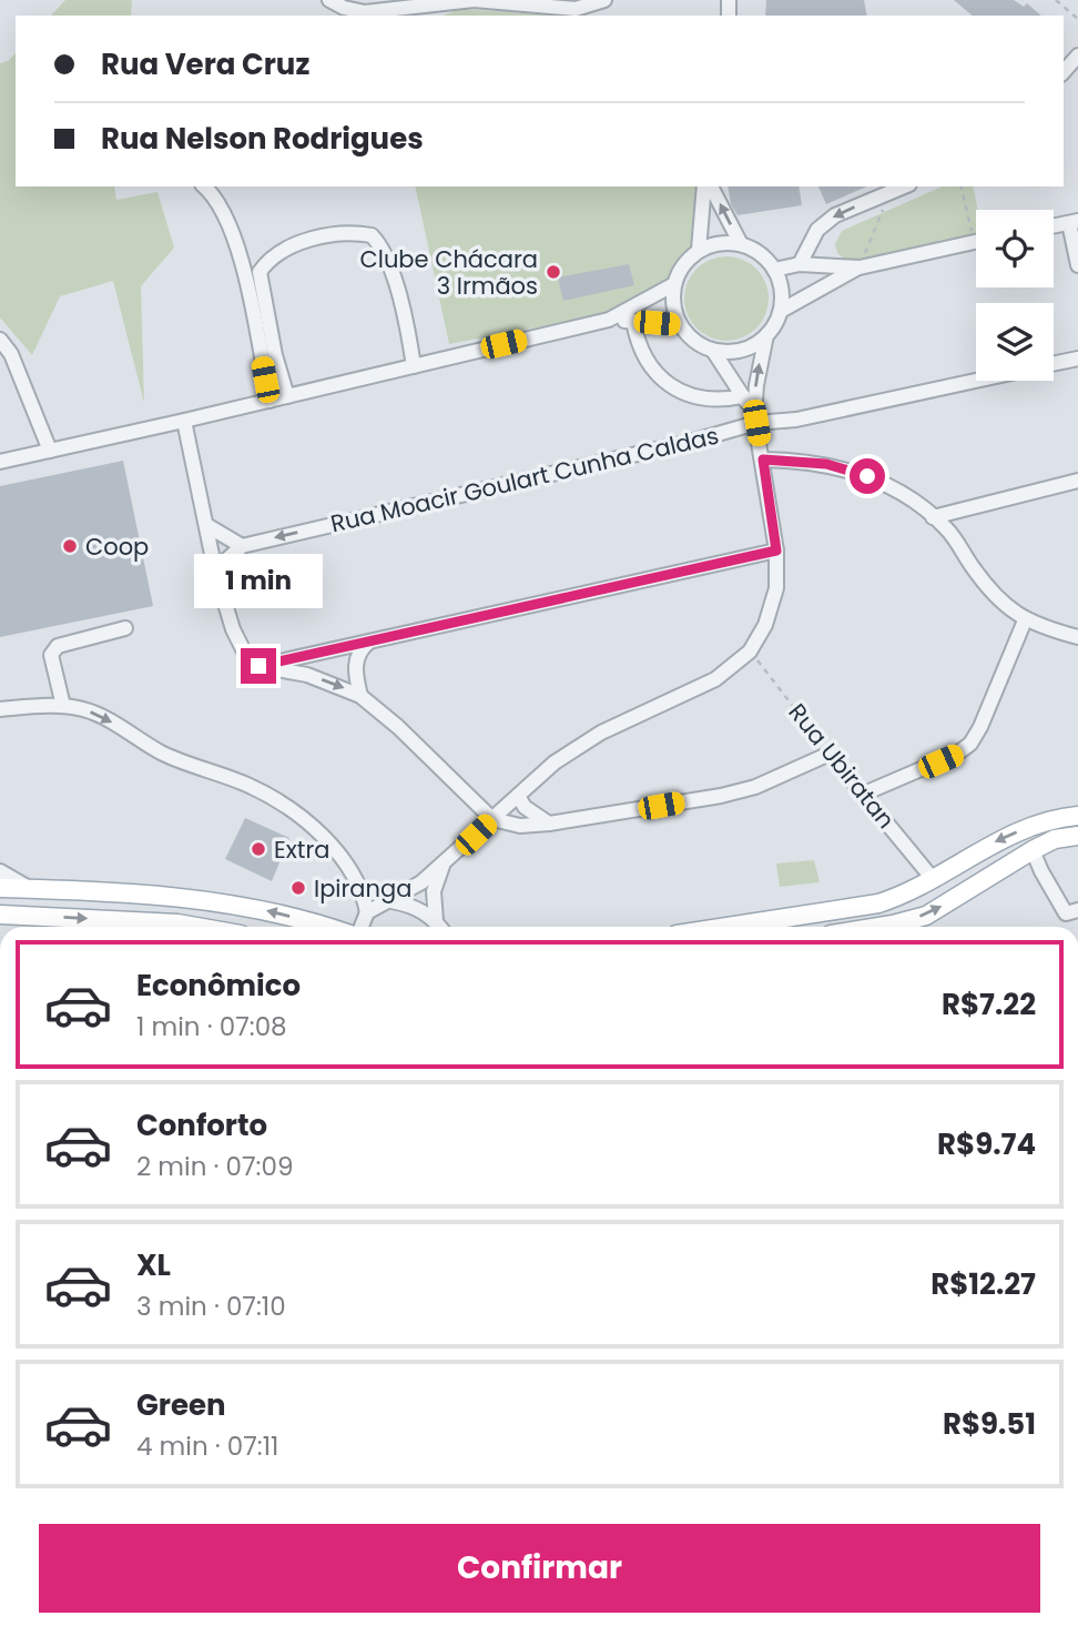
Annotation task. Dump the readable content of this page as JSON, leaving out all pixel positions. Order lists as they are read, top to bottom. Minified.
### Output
{"streets":{"street":["Rua Moacir Goulart Cunha Caldas","Rua Ubiratan"]},"one_way":["Rua Moacir Goulart Cunha Caldas"],"places":["Clube Chácara 3 Irmãos","Coop","Extra","Ipiranga"],"page":{"banner":["Rua Vera Cruz","Rua Nelson Rodrigues"],"bubble":"1 min","list":[{"name":"Econômico","note":"1 min · 07:08","value":"R$7.22"},{"name":"Conforto","note":"2 min · 07:09","value":"R$9.74"},{"name":"XL","note":"3 min · 07:10","value":"R$12.27"},{"name":"Green","note":"4 min · 07:11","value":"R$9.51"}],"buttons":"Confirmar"}}
